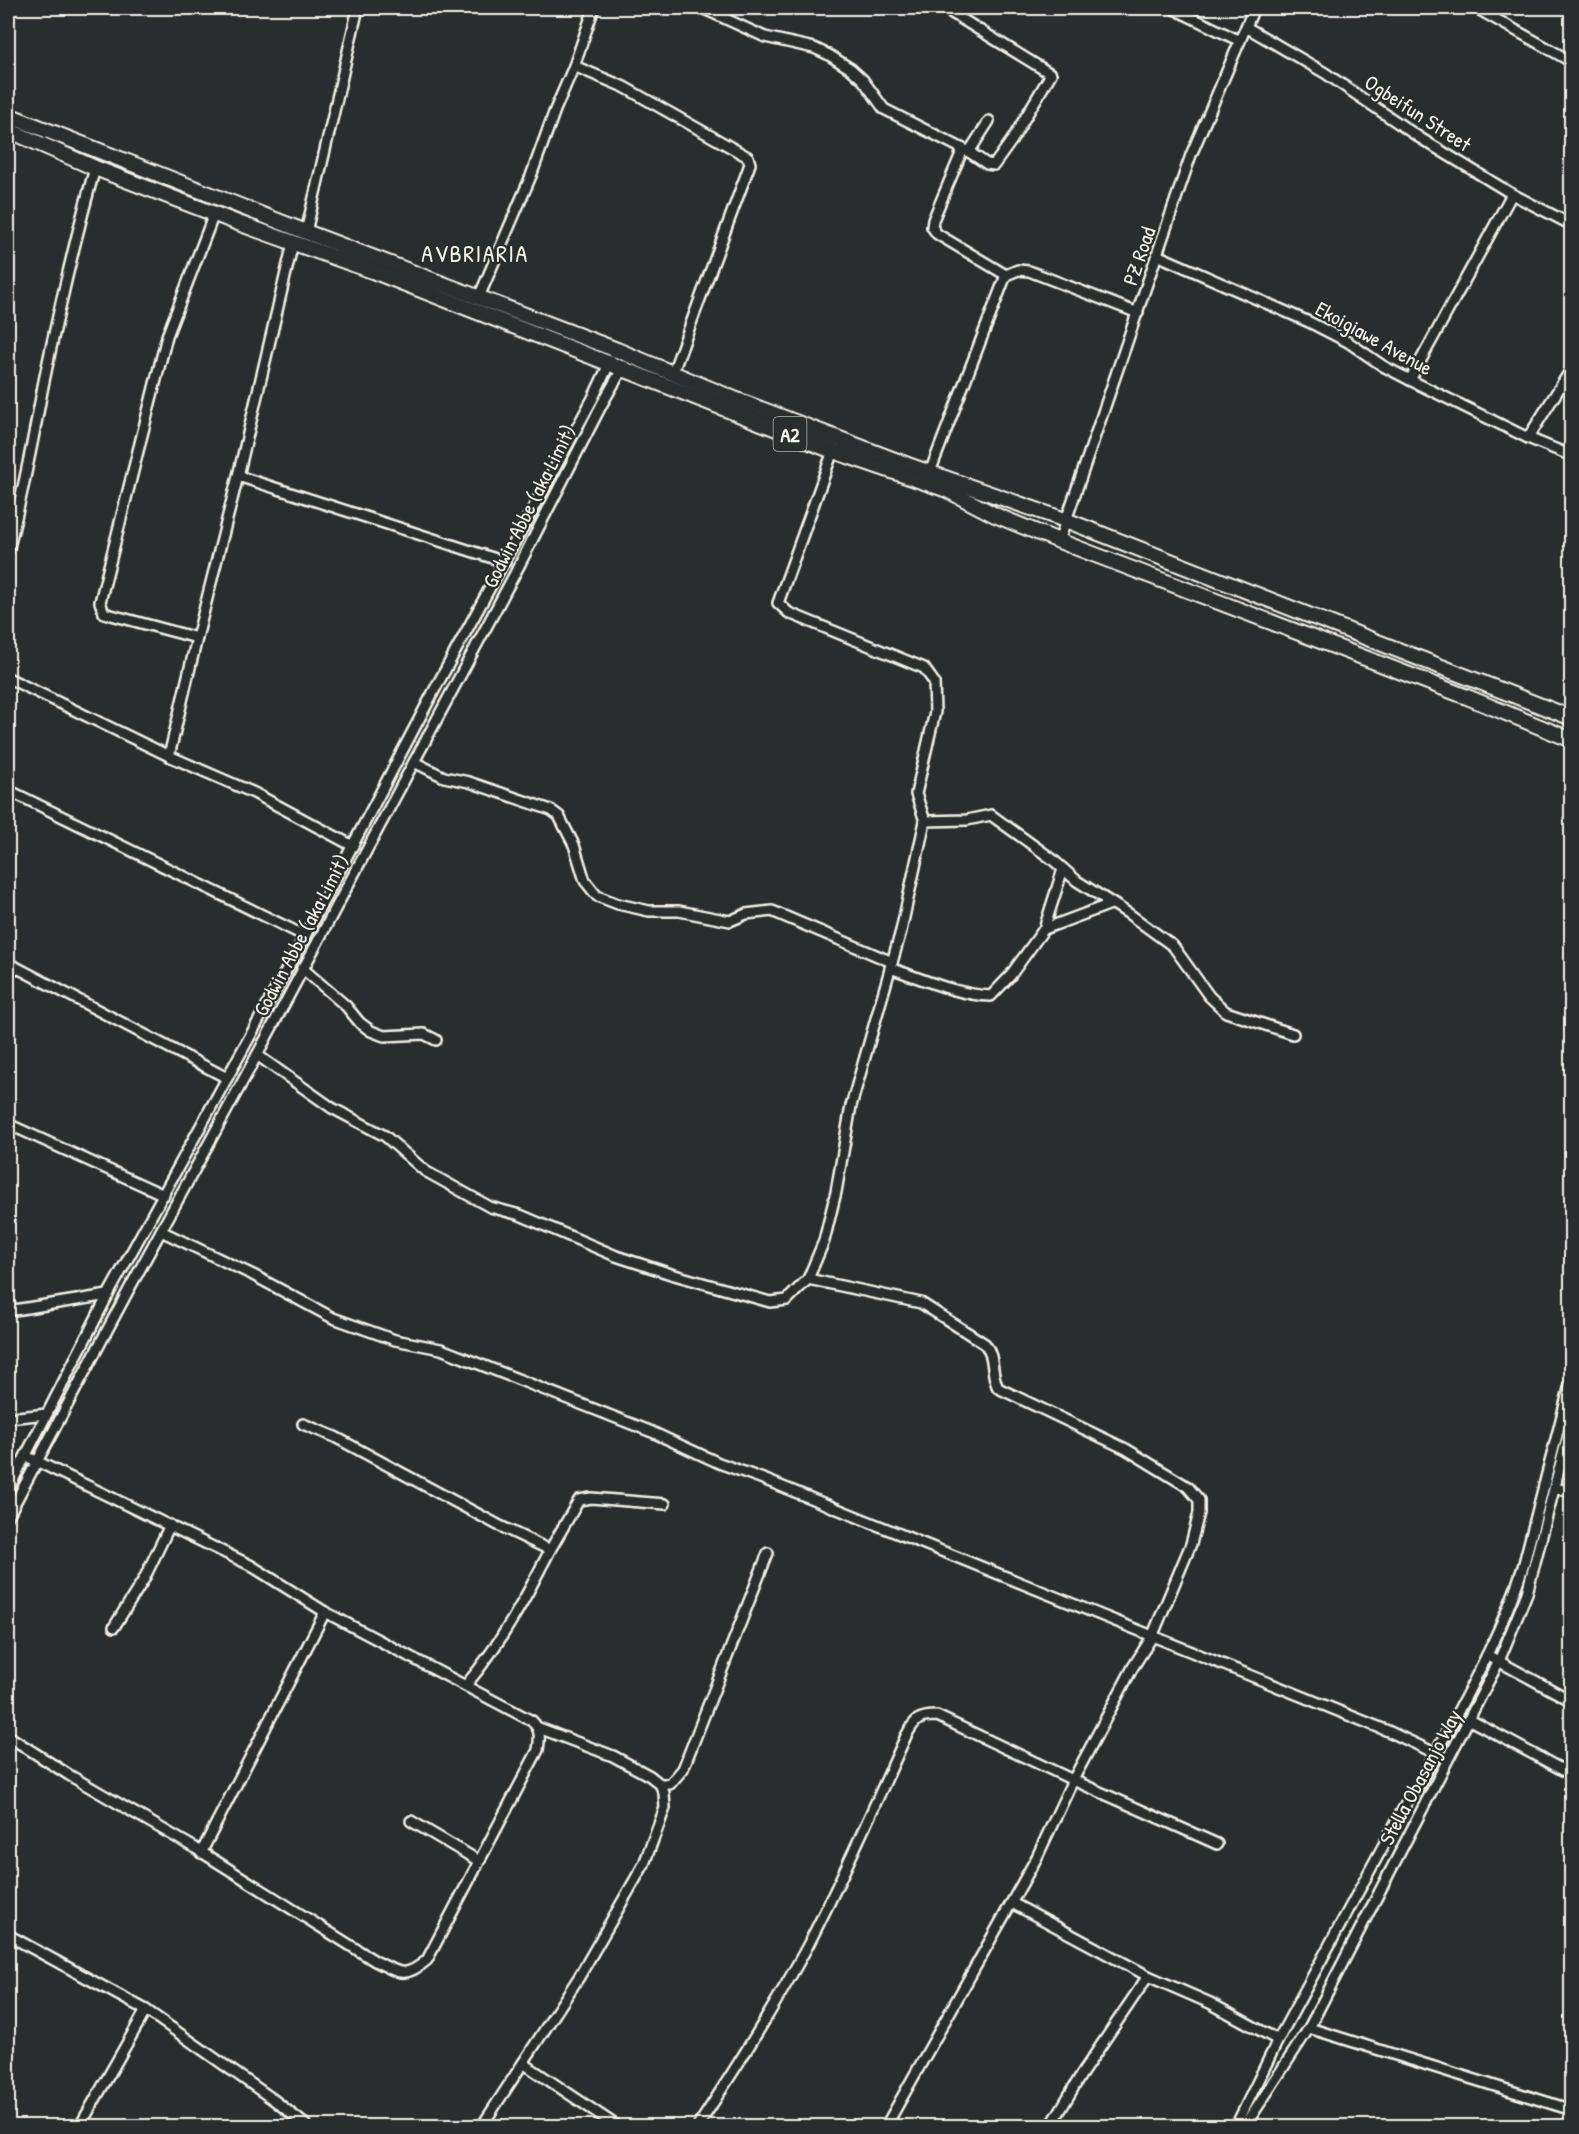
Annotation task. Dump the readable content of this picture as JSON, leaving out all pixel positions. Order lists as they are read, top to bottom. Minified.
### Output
{"streets":{"highway":["A2"],"street":["Ogbeifun Street","PZ Road","Ekoigiawe Avenue","Godwin Abbe (aka Limit)","Stella Obasanjo Way"]},"crossings":[["Ogbeifun Street","PZ Road"],["PZ Road","Ekoigiawe Avenue"],["PZ Road","A2"],["A2","Godwin Abbe (aka Limit)"]],"districts":["AVBRIARIA"]}
